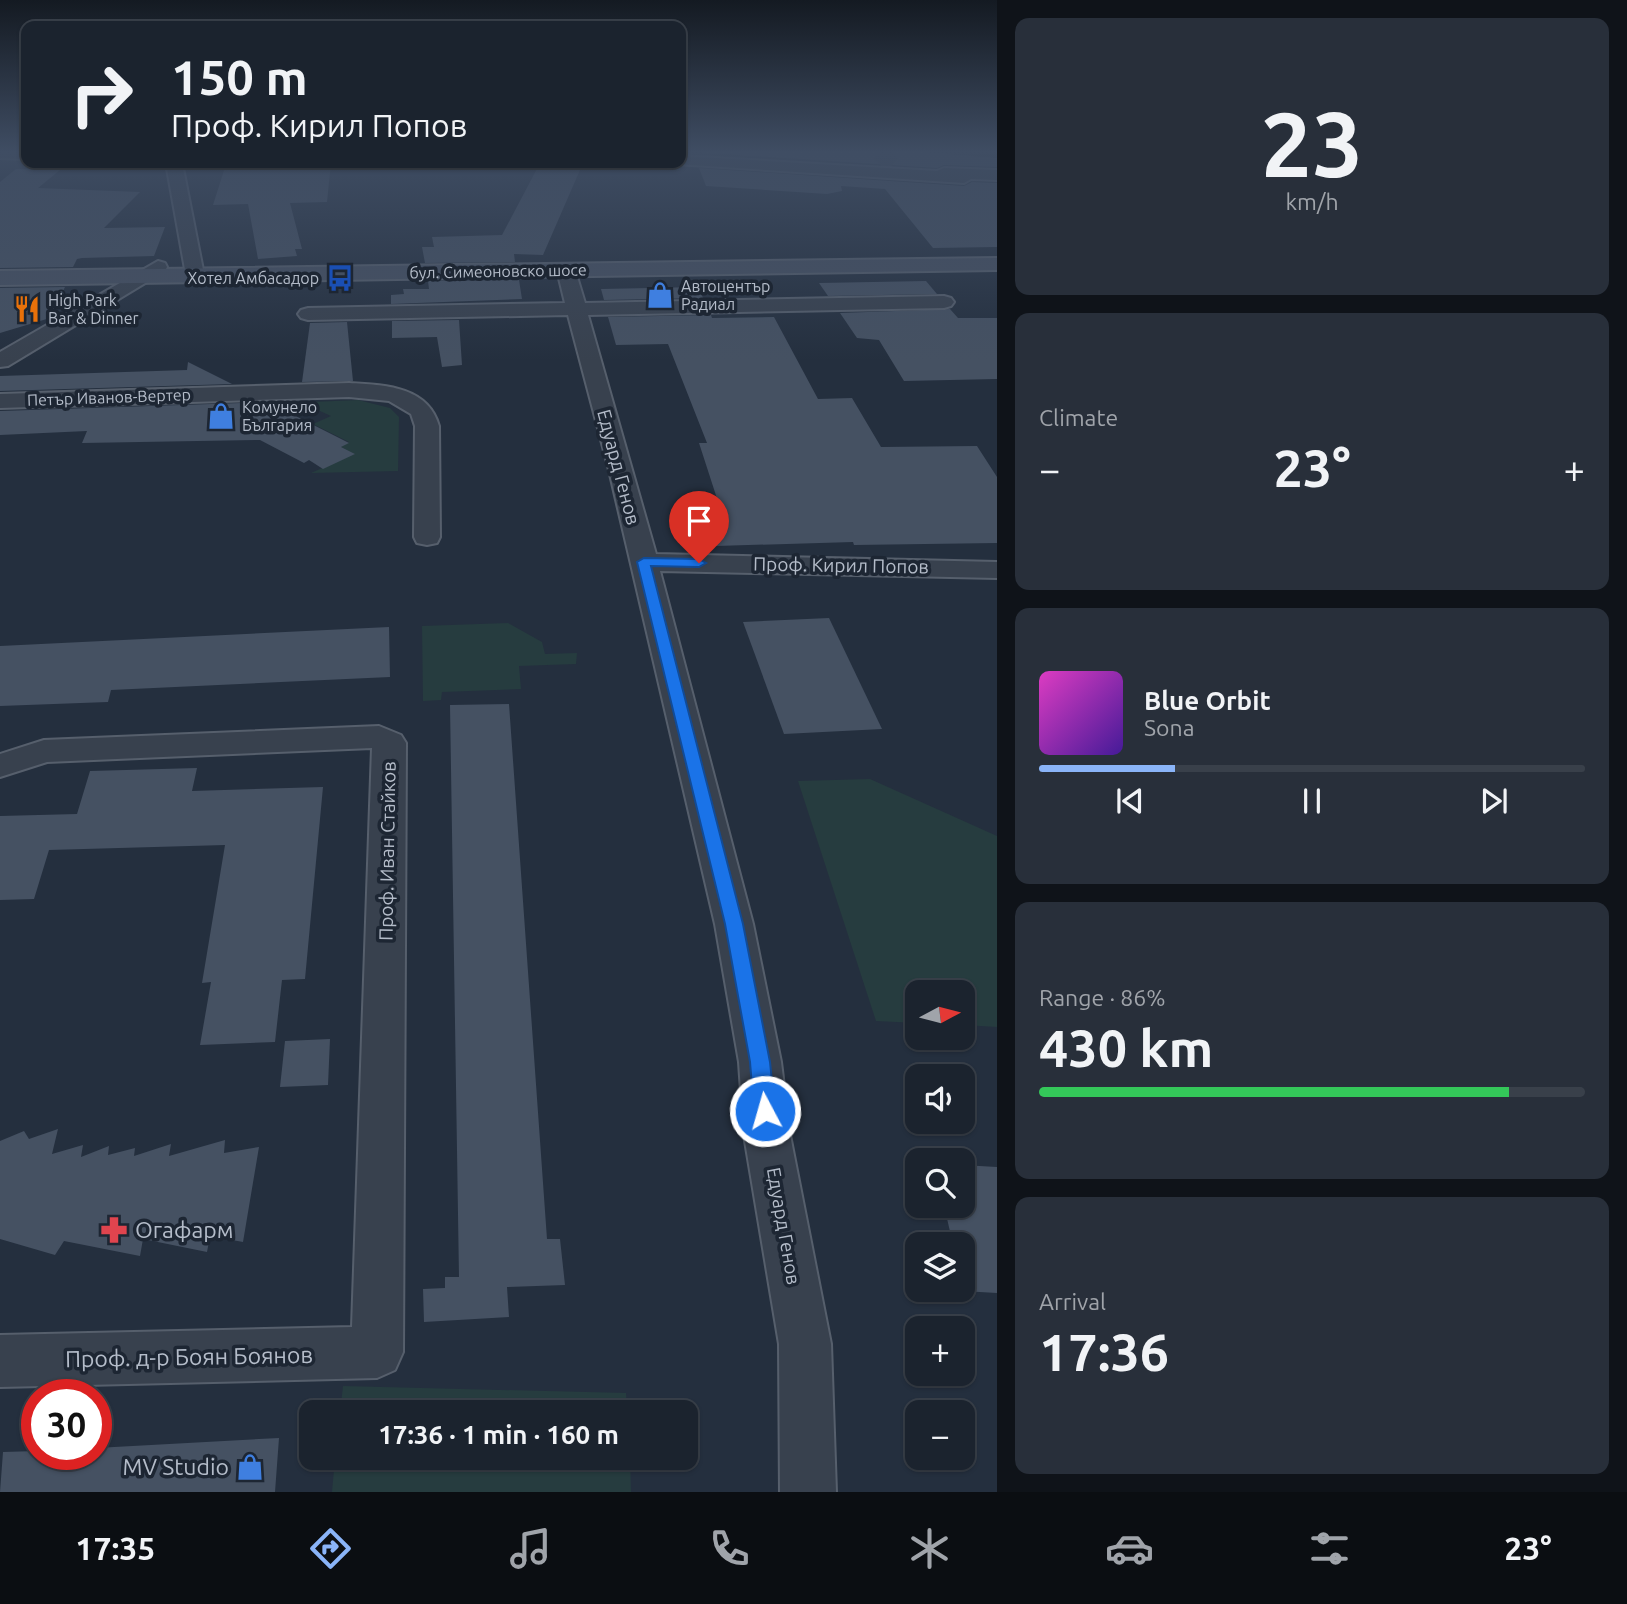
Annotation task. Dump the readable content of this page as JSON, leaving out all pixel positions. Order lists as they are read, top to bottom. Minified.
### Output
{"streets":{"main road":["бул. Симеоновско шосе"],"street":["Петър Иванов-Вертер","Едуард Генов","Проф. Кирил Попов","Проф. Иван Стайков","Проф. д-р Боян Боянов"]},"crossings":[["бул. Симеоновско шосе","Едуард Генов"],["Едуард Генов","Проф. Кирил Попов"],["Проф. Иван Стайков","Проф. д-р Боян Боянов"]],"places":{"bus stop":["Хотел Амбасадор"],"shop":["Автоцентър Радиал","Комунело България","MV Studio"],"restaurant":["High Park Bar & Dinner"],"pharmacy":["Огафарм"]},"north":"right","page":{"tile":[["23","km/h"],"Climate",["Range · 86%","430 km"],["Arrival","17:36"]],"turn":["150 m","Проф. Кирил Попов"],"heat":["−","23°","+"],"song":["Blue Orbit","Sona"],"map_buttons":["+","−"],"limit":"30","trip":"17:36 · 1 min · 160 m","tabs":["17:35","23°"]}}
